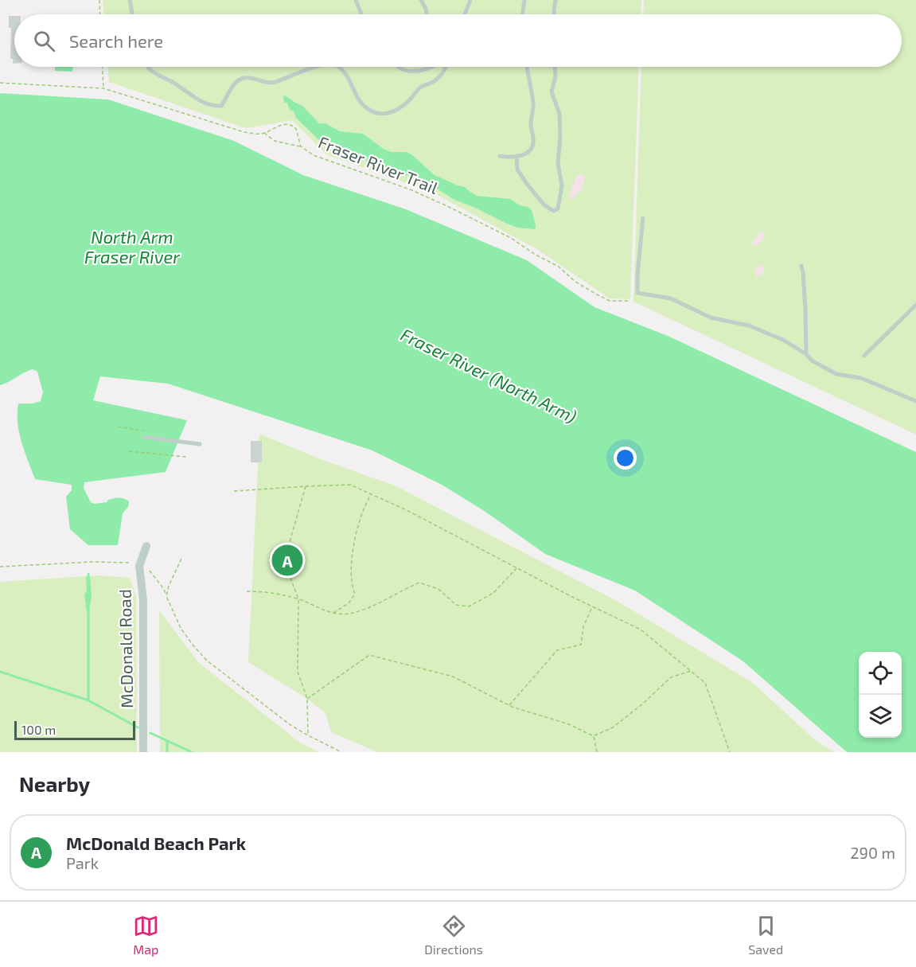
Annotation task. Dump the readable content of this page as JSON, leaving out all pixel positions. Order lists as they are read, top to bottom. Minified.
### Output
{"streets":{"street":["McDonald Road"],"path":["Fraser River Trail"]},"water":["North Arm Fraser River","Fraser River (North Arm)"],"scale_bar":"100 m","page":{"search":"Search here","pins":"A","scale":"100 m","heading":"Nearby","list":[{"mark":"A","name":"McDonald Beach Park","note":"Park","value":"290 m"}],"nav":["Map","Directions","Saved"]}}
